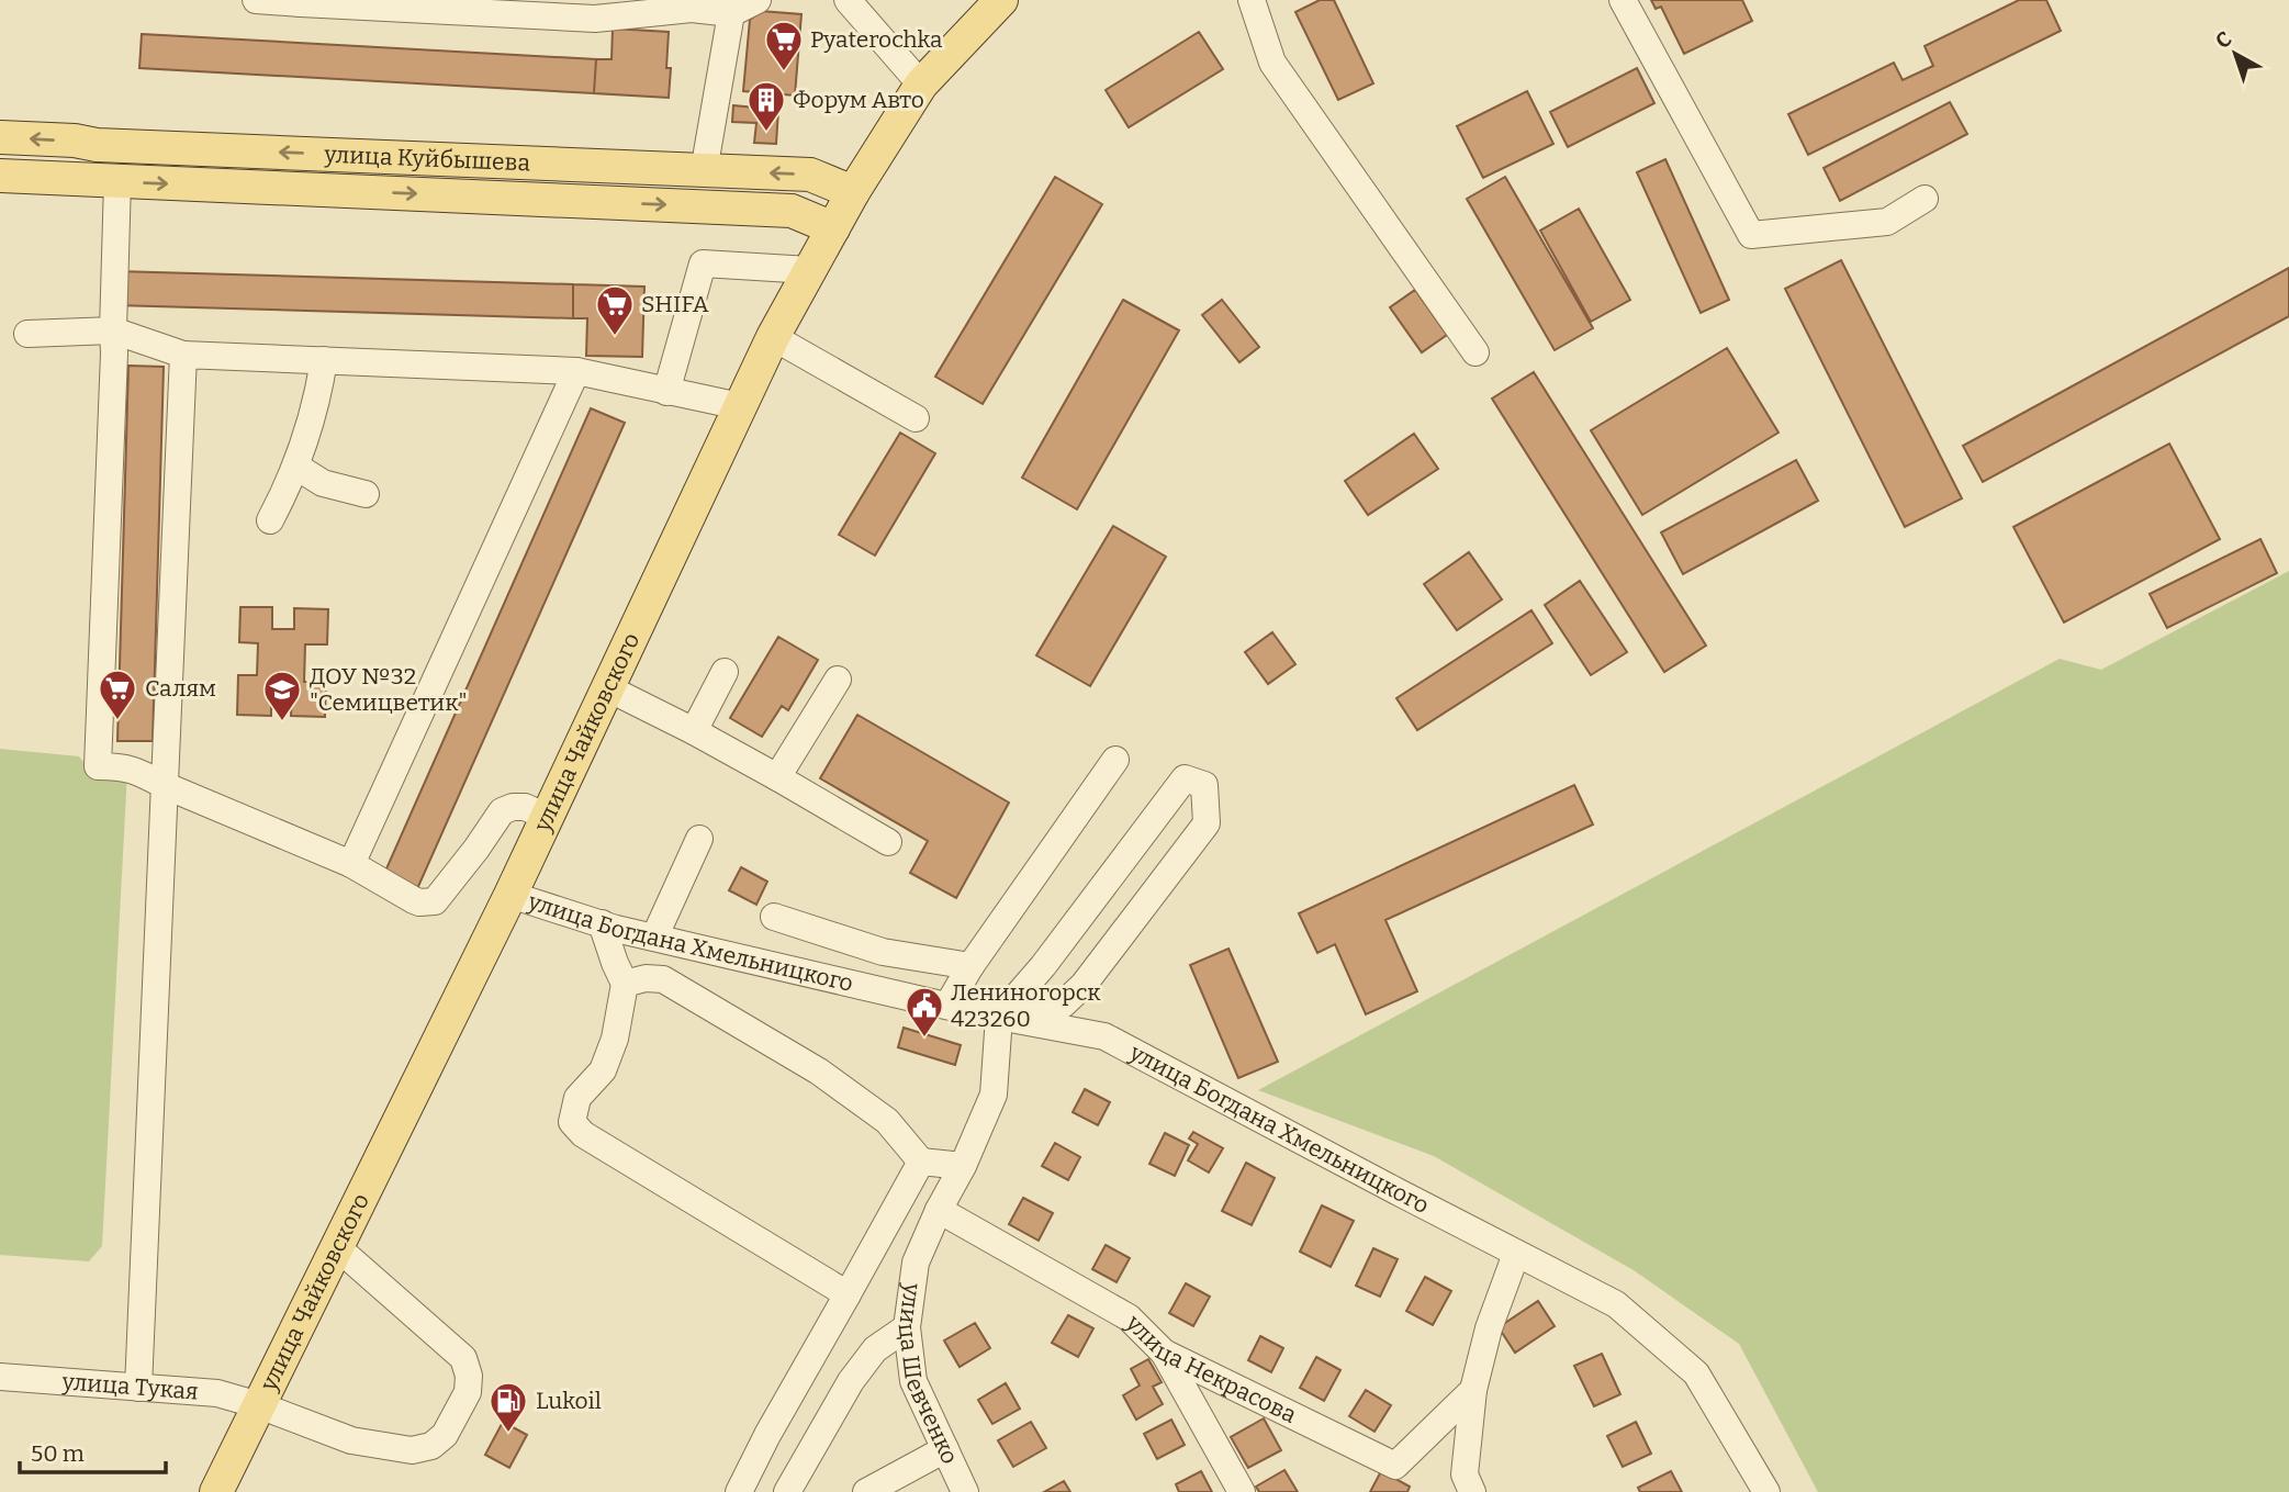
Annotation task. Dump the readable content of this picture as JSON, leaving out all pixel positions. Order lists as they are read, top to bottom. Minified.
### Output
{"streets":{"main road":["улица Куйбышева","улица Чайковского"],"street":["улица Богдана Хмельницкого","улица Некрасова","улица Шевченко","улица Тукая"]},"crossings":[["улица Куйбышева","улица Чайковского"],["улица Чайковского","улица Богдана Хмельницкого"],["улица Чайковского","улица Тукая"],["улица Богдана Хмельницкого","улица Шевченко"],["улица Некрасова","улица Шевченко"]],"places":{"supermarket":["Pyaterochka","SHIFA","Салям"],"building":["Форум Авто"],"school or university":["ДОУ №32 \"Семицветик\""],"public building":["Лениногорск 423260"],"fuel station":["Lukoil"]},"scale_bar":"50 m","north":"top left"}
